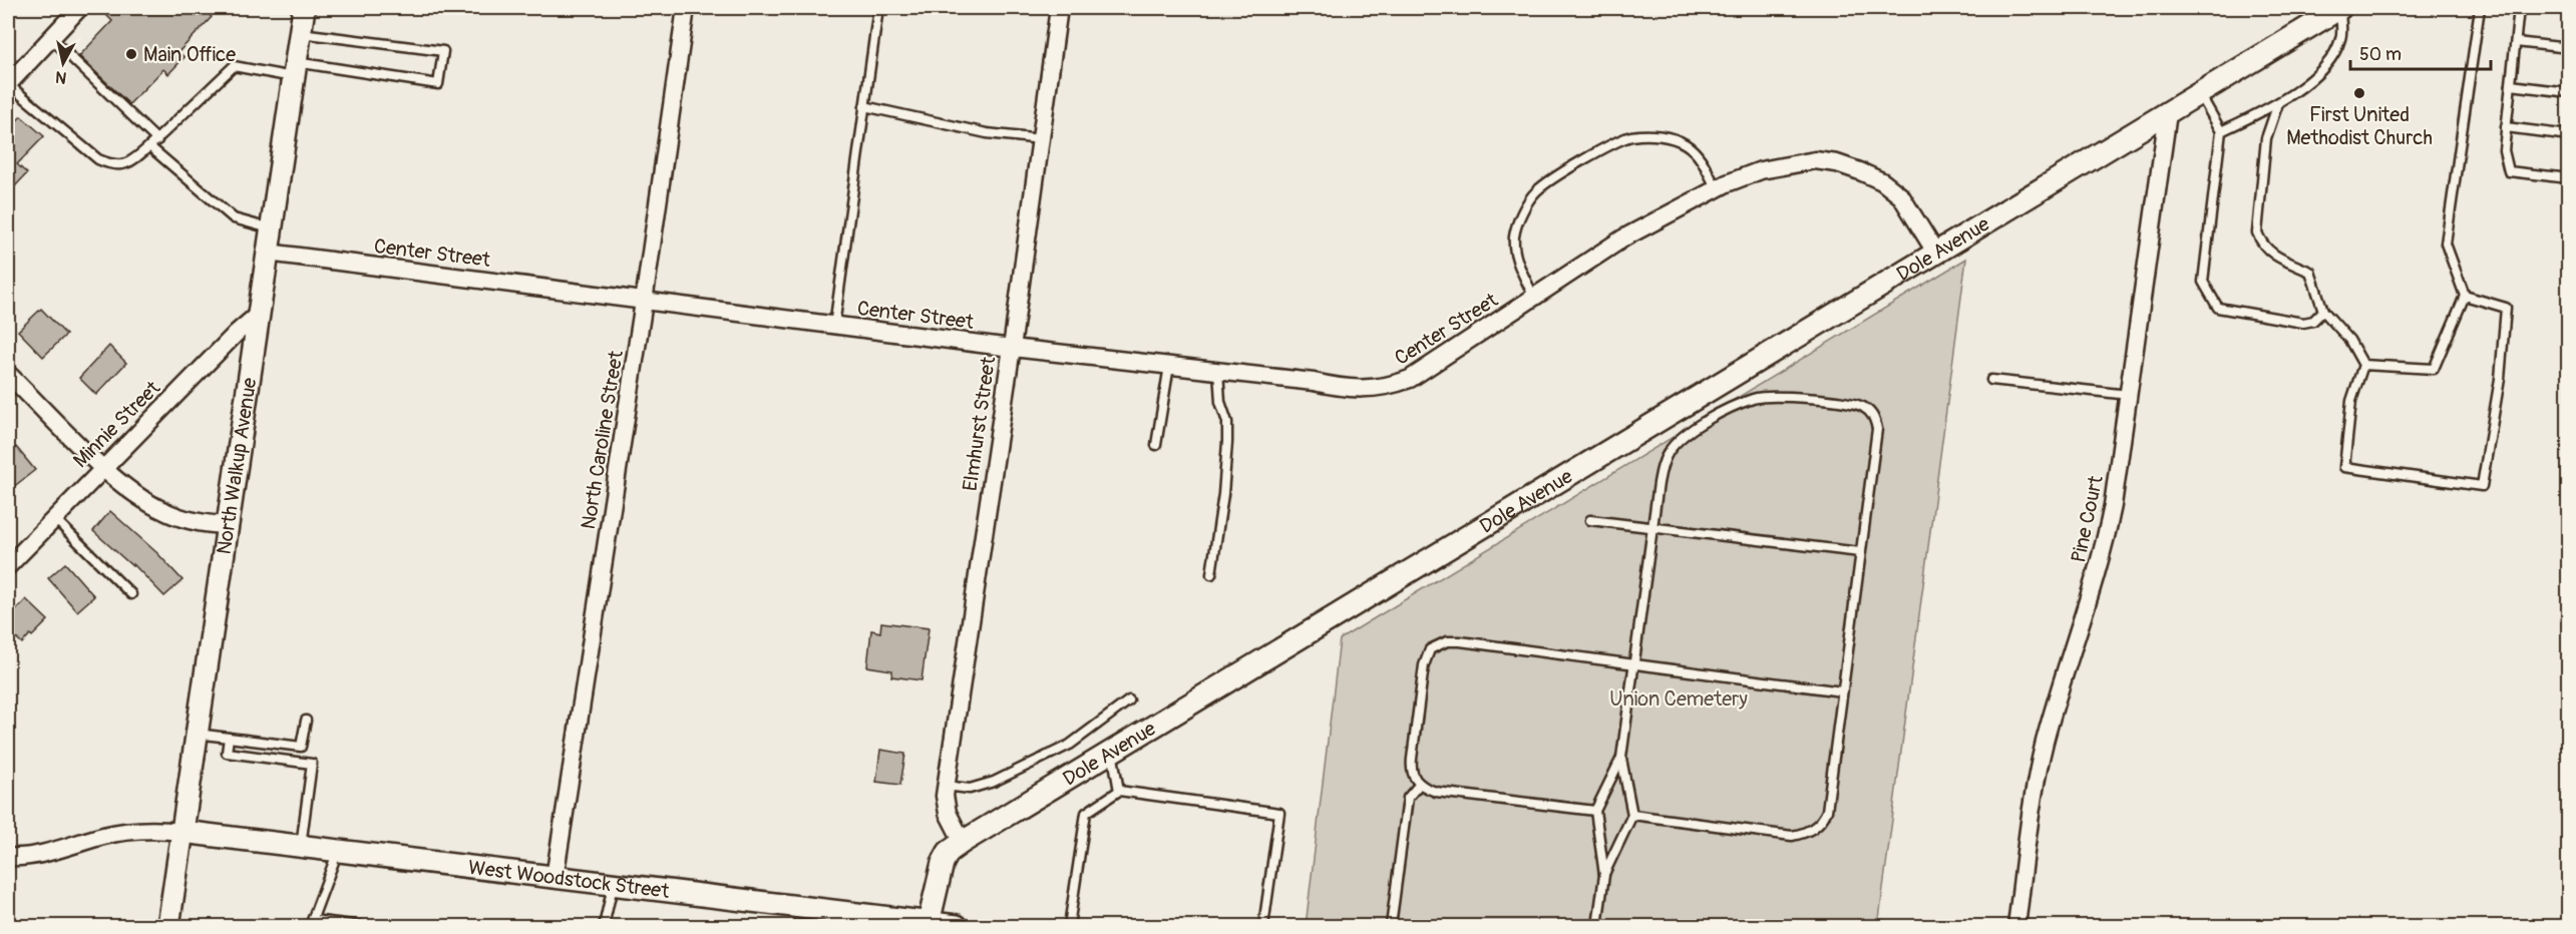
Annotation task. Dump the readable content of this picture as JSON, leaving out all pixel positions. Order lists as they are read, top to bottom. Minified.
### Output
{"streets":{"street":["Dole Avenue","Center Street","Minnie Street","Elmhurst Street","North Caroline Street","North Walkup Avenue","Pine Court","West Woodstock Street"]},"crossings":[["Dole Avenue","Center Street"],["Dole Avenue","Elmhurst Street"],["Dole Avenue","Pine Court"],["Dole Avenue","West Woodstock Street"],["Center Street","Elmhurst Street"],["Center Street","North Caroline Street"],["Center Street","North Walkup Avenue"],["Minnie Street","North Walkup Avenue"],["North Caroline Street","West Woodstock Street"],["North Walkup Avenue","West Woodstock Street"]],"parks":["Union Cemetery"],"places":["Main Office","First United Methodist Church"],"scale_bar":"50 m","north":"bottom"}
